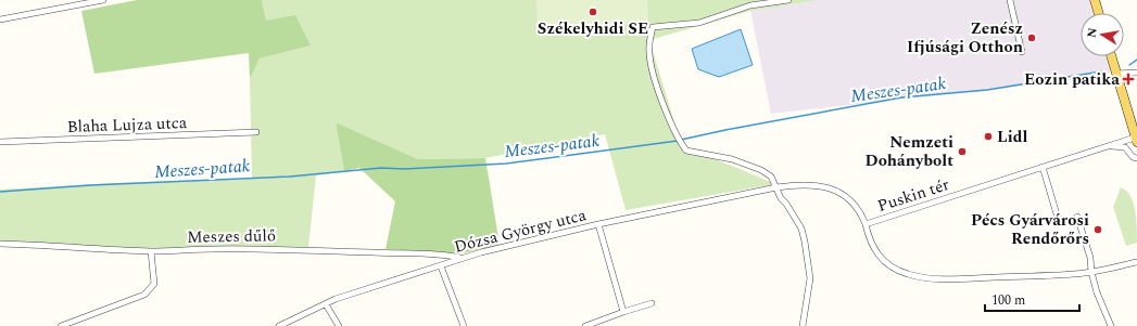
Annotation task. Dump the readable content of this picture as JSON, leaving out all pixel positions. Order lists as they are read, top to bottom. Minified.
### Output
{"streets":{"street":["Blaha Lujza utca","Puskin tér","Dózsa György utca","Meszes dűlő"]},"crossings":[["Puskin tér","Dózsa György utca"],["Dózsa György utca","Meszes dűlő"]],"water":["Meszes-patak"],"places":{"other":["Székelyhidi SE","Zenész Ifjúsági Otthon","Lidl","Nemzeti Dohánybolt","Pécs Gyárvárosi Rendőrőrs"],"health":["Eozin patika"]},"scale_bar":"100 m","north":"left"}
